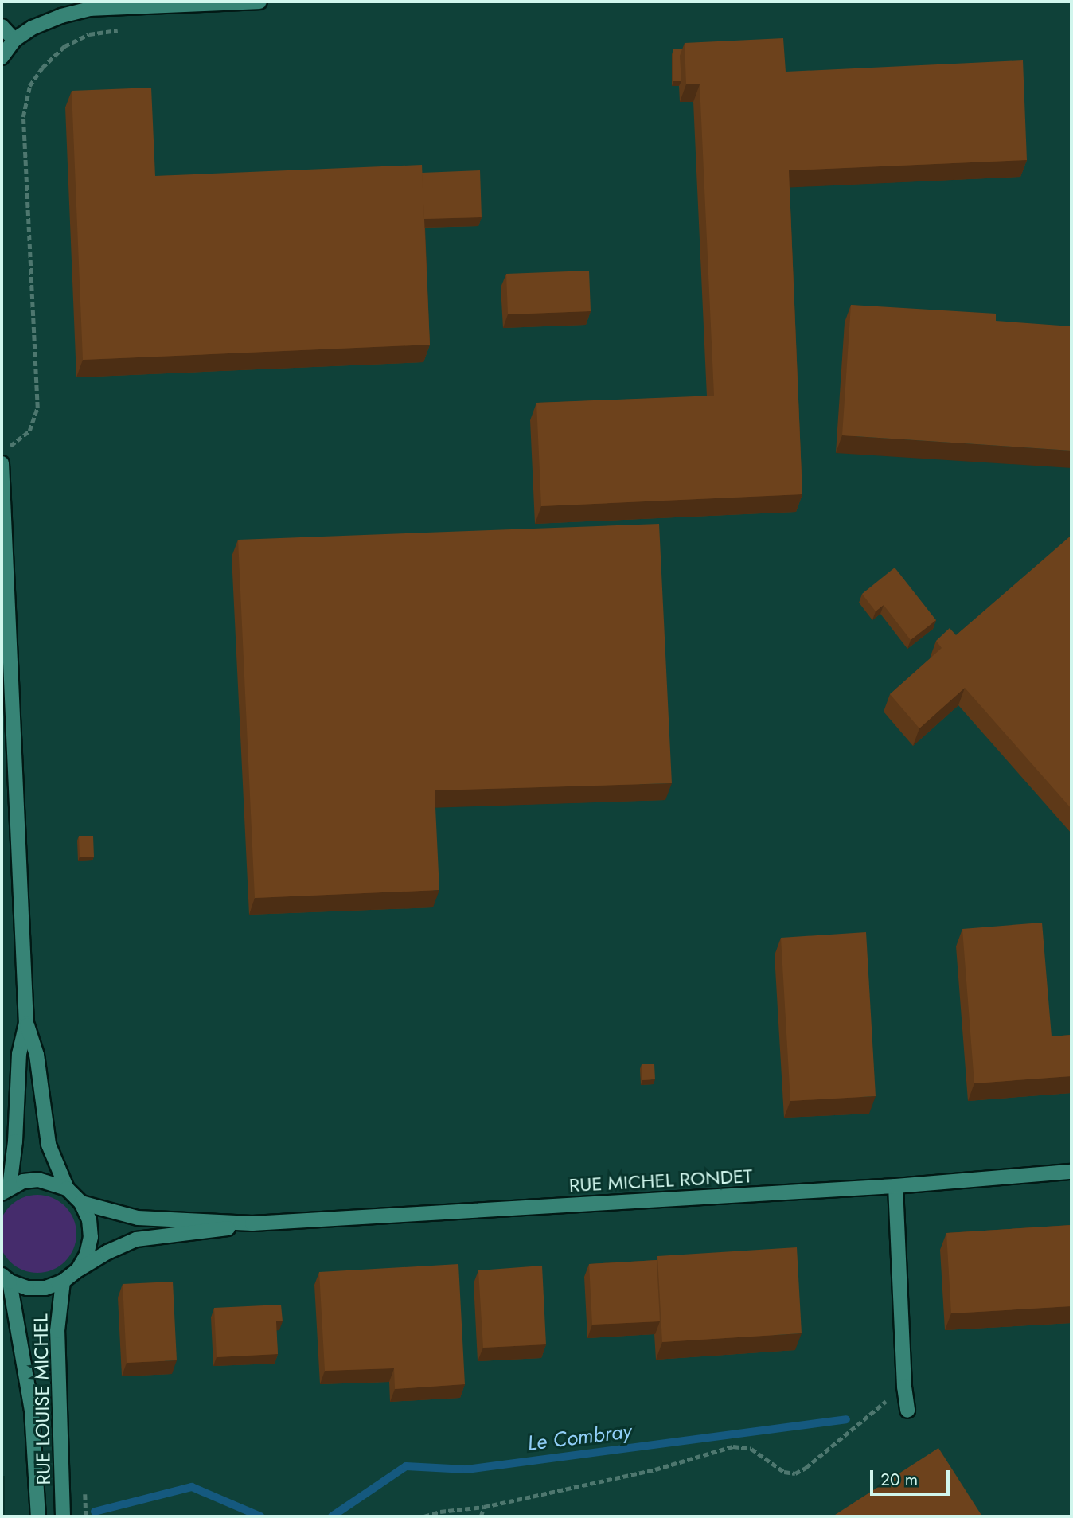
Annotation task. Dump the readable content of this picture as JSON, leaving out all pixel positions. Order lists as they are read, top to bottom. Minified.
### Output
{"streets":{"street":["RUE MICHEL RONDET","RUE LOUISE MICHEL"]},"crossings":[["RUE MICHEL RONDET","RUE LOUISE MICHEL"]],"water":["Le Combray"],"scale_bar":"20 m"}
